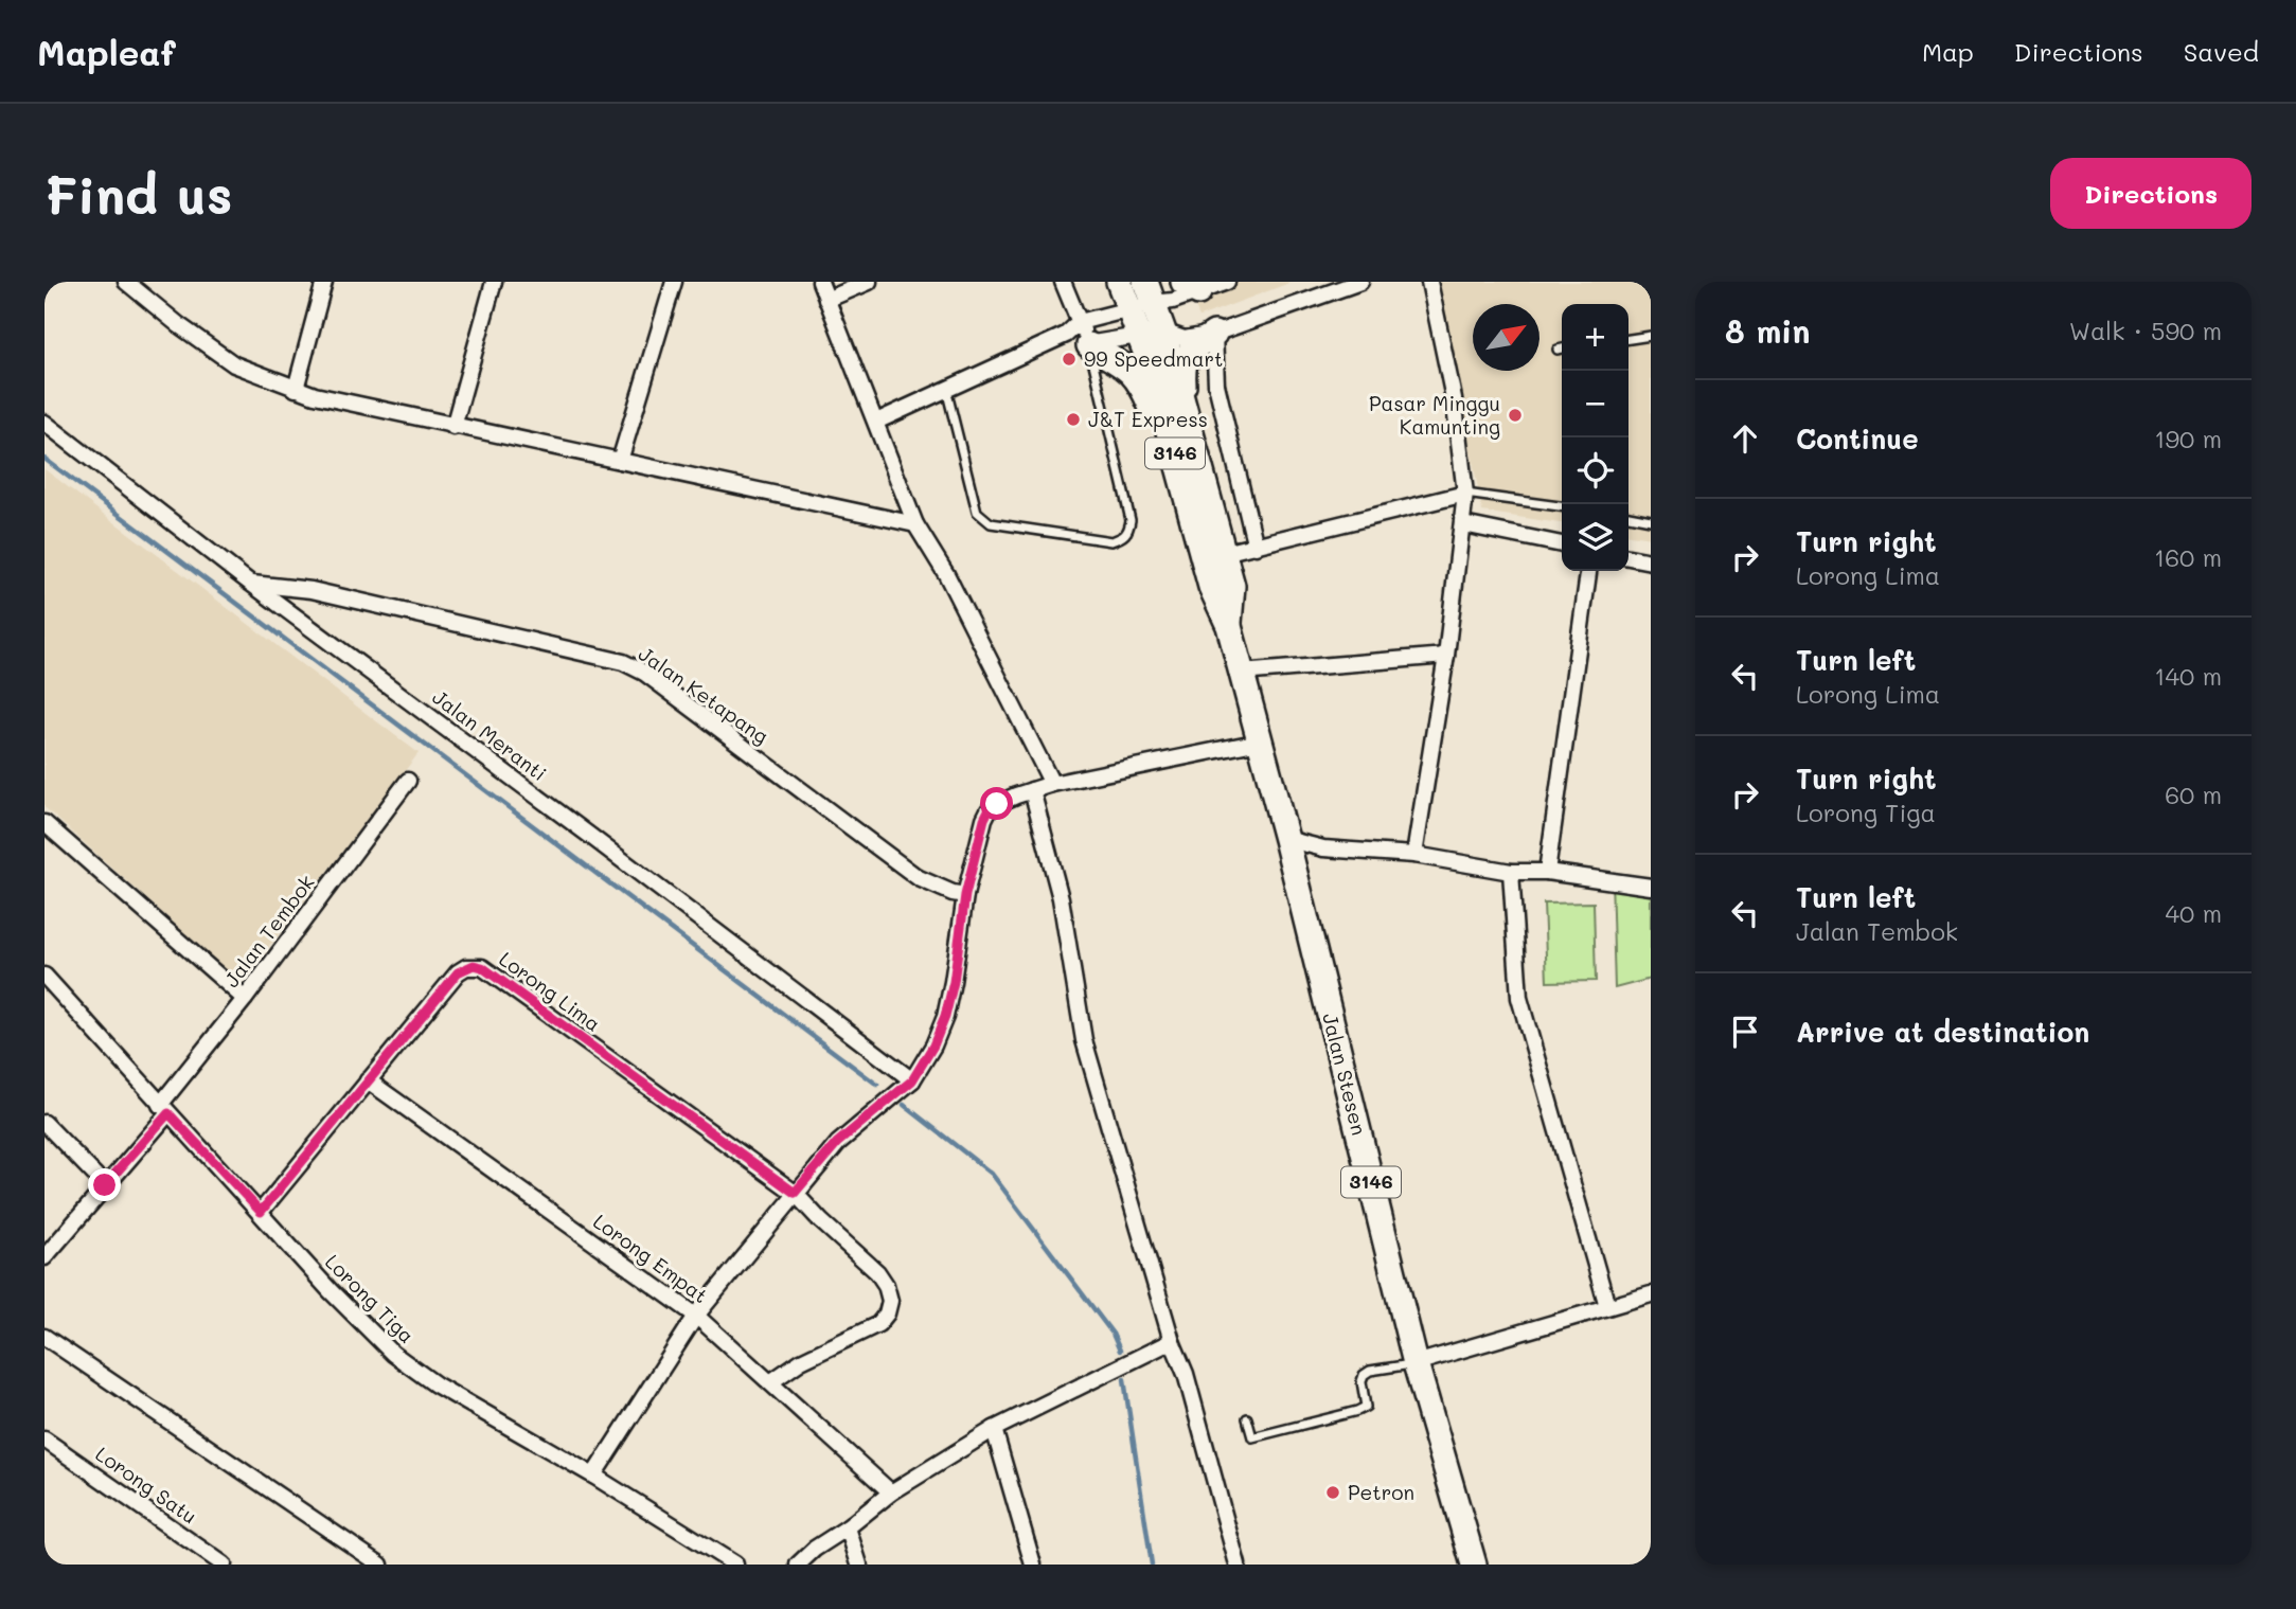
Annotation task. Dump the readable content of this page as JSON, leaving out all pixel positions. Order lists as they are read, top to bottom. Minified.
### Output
{"streets":{"main road":["3146","Jalan Stesen"],"street":["Jalan Ketapang","Jalan Meranti","Jalan Tembok","Lorong Lima","Lorong Empat","Lorong Tiga","Lorong Satu"]},"crossings":[["3146","Jalan Stesen"],["Jalan Ketapang","Jalan Meranti"],["Jalan Tembok","Lorong Tiga"],["Lorong Lima","Lorong Empat"],["Lorong Lima","Lorong Tiga"]],"places":["99 Speedmart","Pasar Minggu Kamunting","J&T Express","Petron"],"north":"top right","page":{"header":"Mapleaf","nav":["Map","Directions","Saved"],"buttons":"Directions","title":"Find us","heading":["8 min","Walk · 590 m"],"map_buttons":["+","−"],"list":[["Continue","190 m"],["Turn right","Lorong Lima","160 m"],["Turn left","Lorong Lima","140 m"],["Turn right","Lorong Tiga","60 m"],["Turn left","Jalan Tembok","40 m"],"Arrive at destination"]}}
